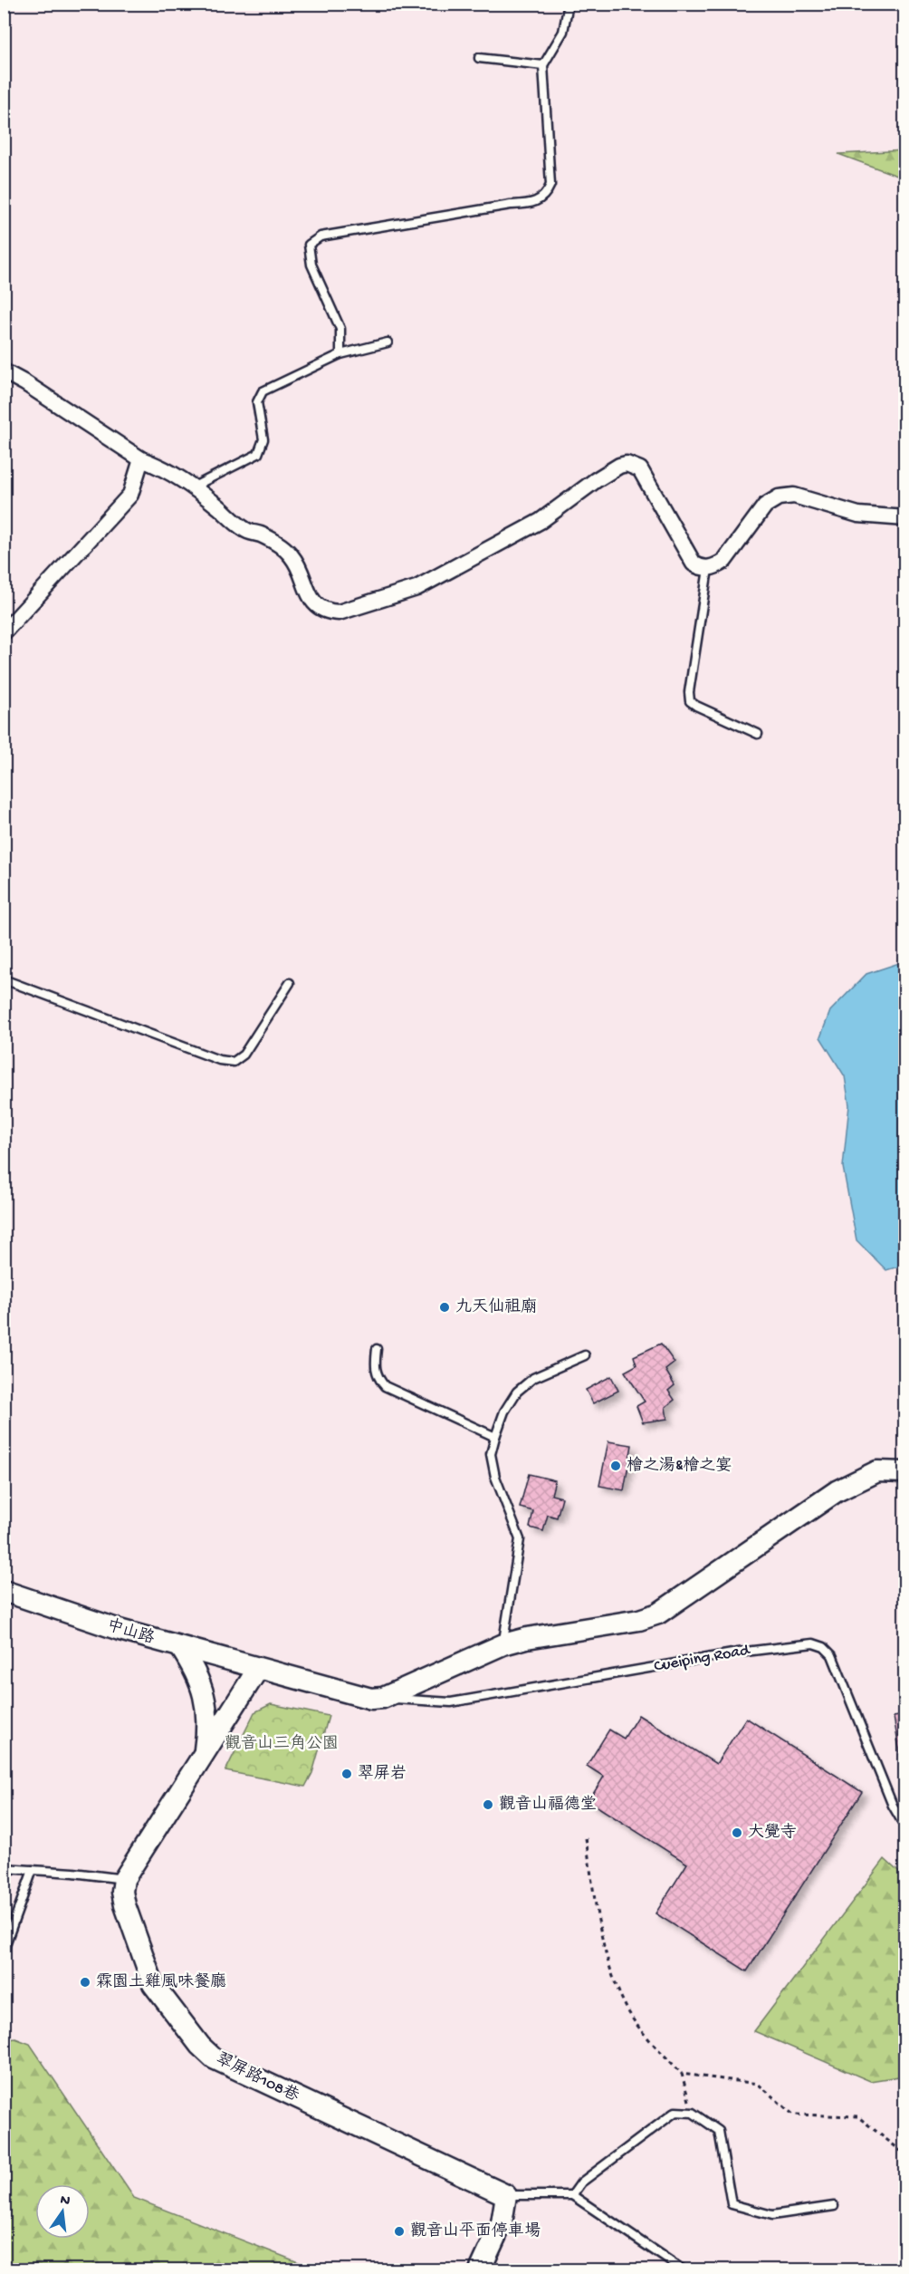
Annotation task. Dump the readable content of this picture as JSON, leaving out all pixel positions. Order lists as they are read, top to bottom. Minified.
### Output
{"streets":{"main road":["中山路","Cueiping Road","翠屏路108巷"]},"crossings":[["中山路","Cueiping Road"]],"parks":["觀音山三角公園"],"places":["九天仙祖廟","檜之湯&檜之宴","翠屏岩","觀音山福德堂","大覺寺","霖園土雞風味餐廳","觀音山平面停車場"],"north":"top"}
